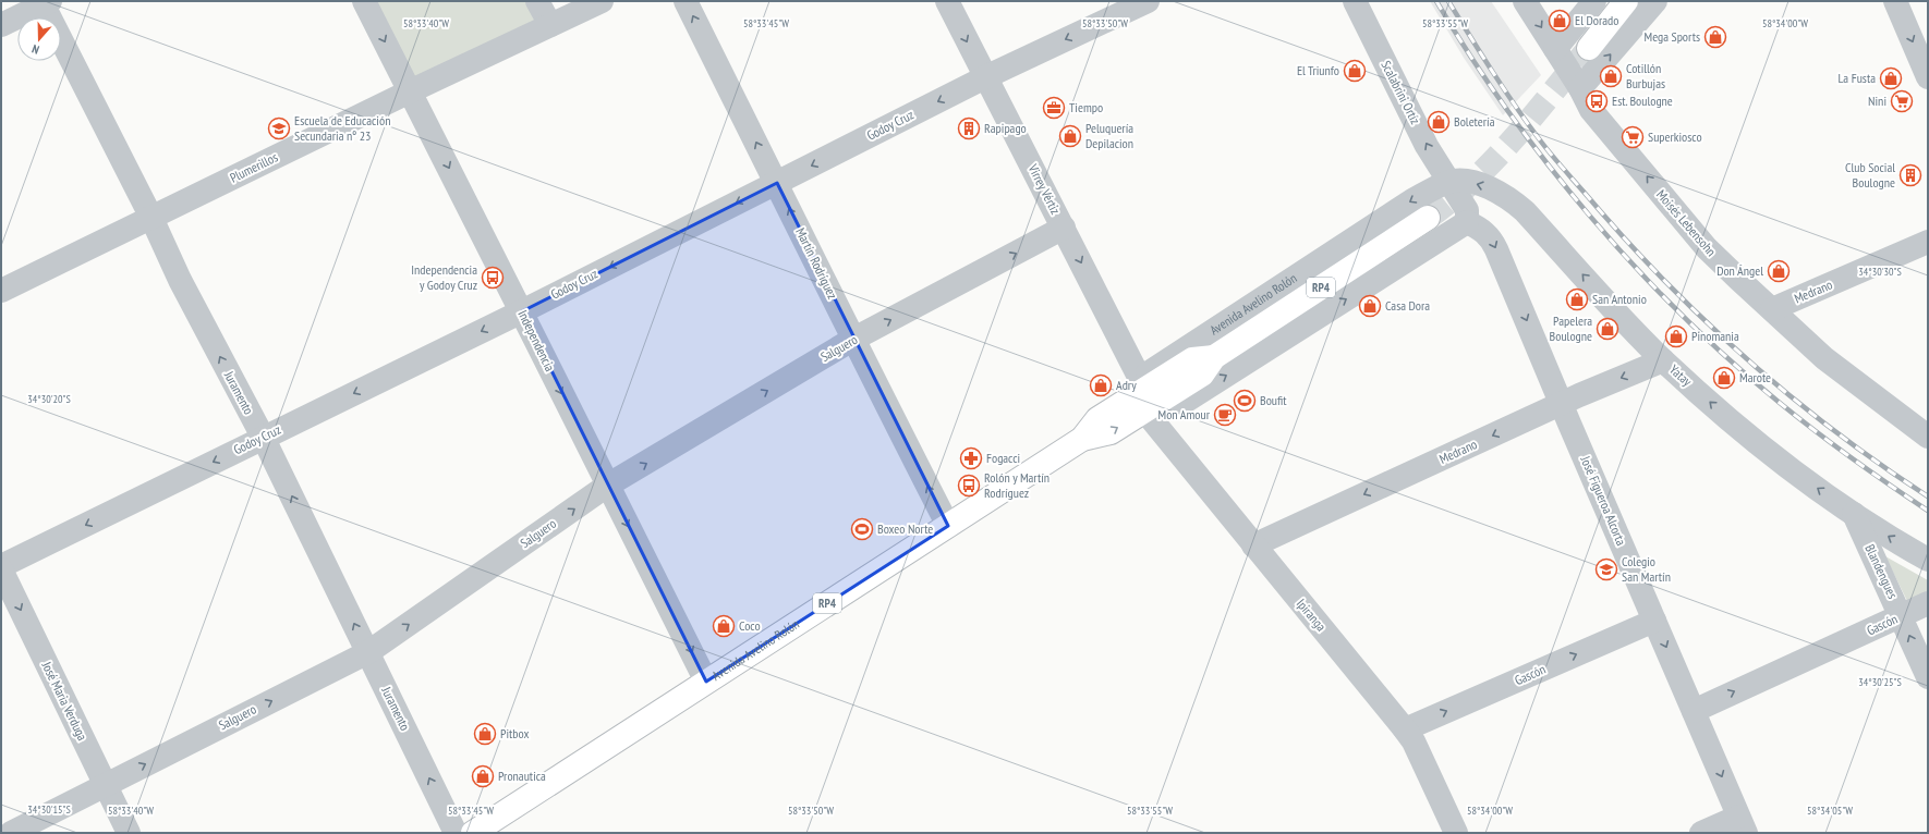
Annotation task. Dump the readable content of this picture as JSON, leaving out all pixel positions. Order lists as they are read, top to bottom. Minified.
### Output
{"streets":{"main road":["RP4","Avenida Avelino Rolón"],"street":["Scalabrini Ortíz","Godoy Cruz","Plumerillos","Virrey Vértiz","Moisés Lebensohn","Martín Rodríguez","Medrano","Independencia","Salguero","Yatay","Juramento","José Figueroa Alcorta","Blandengues","Ipiranga","Gascón","José Maria Verduga"]},"crossings":[["Scalabrini Ortíz","Avenida Avelino Rolón"],["Scalabrini Ortíz","Yatay"],["Godoy Cruz","Virrey Vértiz"],["Godoy Cruz","Martín Rodríguez"],["Godoy Cruz","Independencia"],["Godoy Cruz","Juramento"],["Godoy Cruz","José Maria Verduga"],["Plumerillos","Independencia"],["Plumerillos","Juramento"],["Virrey Vértiz","Avenida Avelino Rolón"],["Virrey Vértiz","Salguero"],["Virrey Vértiz","Ipiranga"],["Moisés Lebensohn","Medrano"],["Martín Rodríguez","Avenida Avelino Rolón"],["Martín Rodríguez","Salguero"],["Medrano","Yatay"],["Medrano","José Figueroa Alcorta"],["Medrano","Ipiranga"],["Avenida Avelino Rolón","Independencia"],["Avenida Avelino Rolón","Yatay"],["Avenida Avelino Rolón","José Figueroa Alcorta"],["Avenida Avelino Rolón","Ipiranga"],["Independencia","Salguero"],["Salguero","Juramento"],["Salguero","José Maria Verduga"],["Yatay","Blandengues"],["José Figueroa Alcorta","Gascón"],["Blandengues","Gascón"],["Ipiranga","Gascón"]],"one_way":["Scalabrini Ortíz","Godoy Cruz","Virrey Vértiz","Martín Rodríguez","Medrano","Independencia","Salguero","Yatay","Juramento","José Figueroa Alcorta","Blandengues","Gascón","José Maria Verduga"],"places":{"shop":["El Dorado","Mega Sports","El Triunfo","Cotillón Burbujas","La Fusta","Boletería","Peluquería Depilacion","Don Ángel","San Antonio","Casa Dora","Papelera Boulogne","Pinomania","Marote","Adry","Coco","Pitbox","Pronautica"],"bus stop":["Est. Boulogne","Independencia y Godoy Cruz","Rolón y Martín Rodríguez"],"supermarket":["Nini","Superkiosco"],"office":["Tiempo"],"school or university":["Escuela de Educación Secundaria nº 23","Colegio San Martín"],"building":["Rapipago","Club Social Boulogne"],"sports":["Boufit","Boxeo Norte"],"cafe":["Mon Amour"],"pharmacy":["Fogacci"]},"north":"bottom","coordinates":["58°34'00\"W","58°33'40\"W","58°33'45\"W","58°33'50\"W","58°33'55\"W","34°30'30\"S","34°30'20\"S","34°30'25\"S","34°30'15\"S","58°34'05\"W"]}
